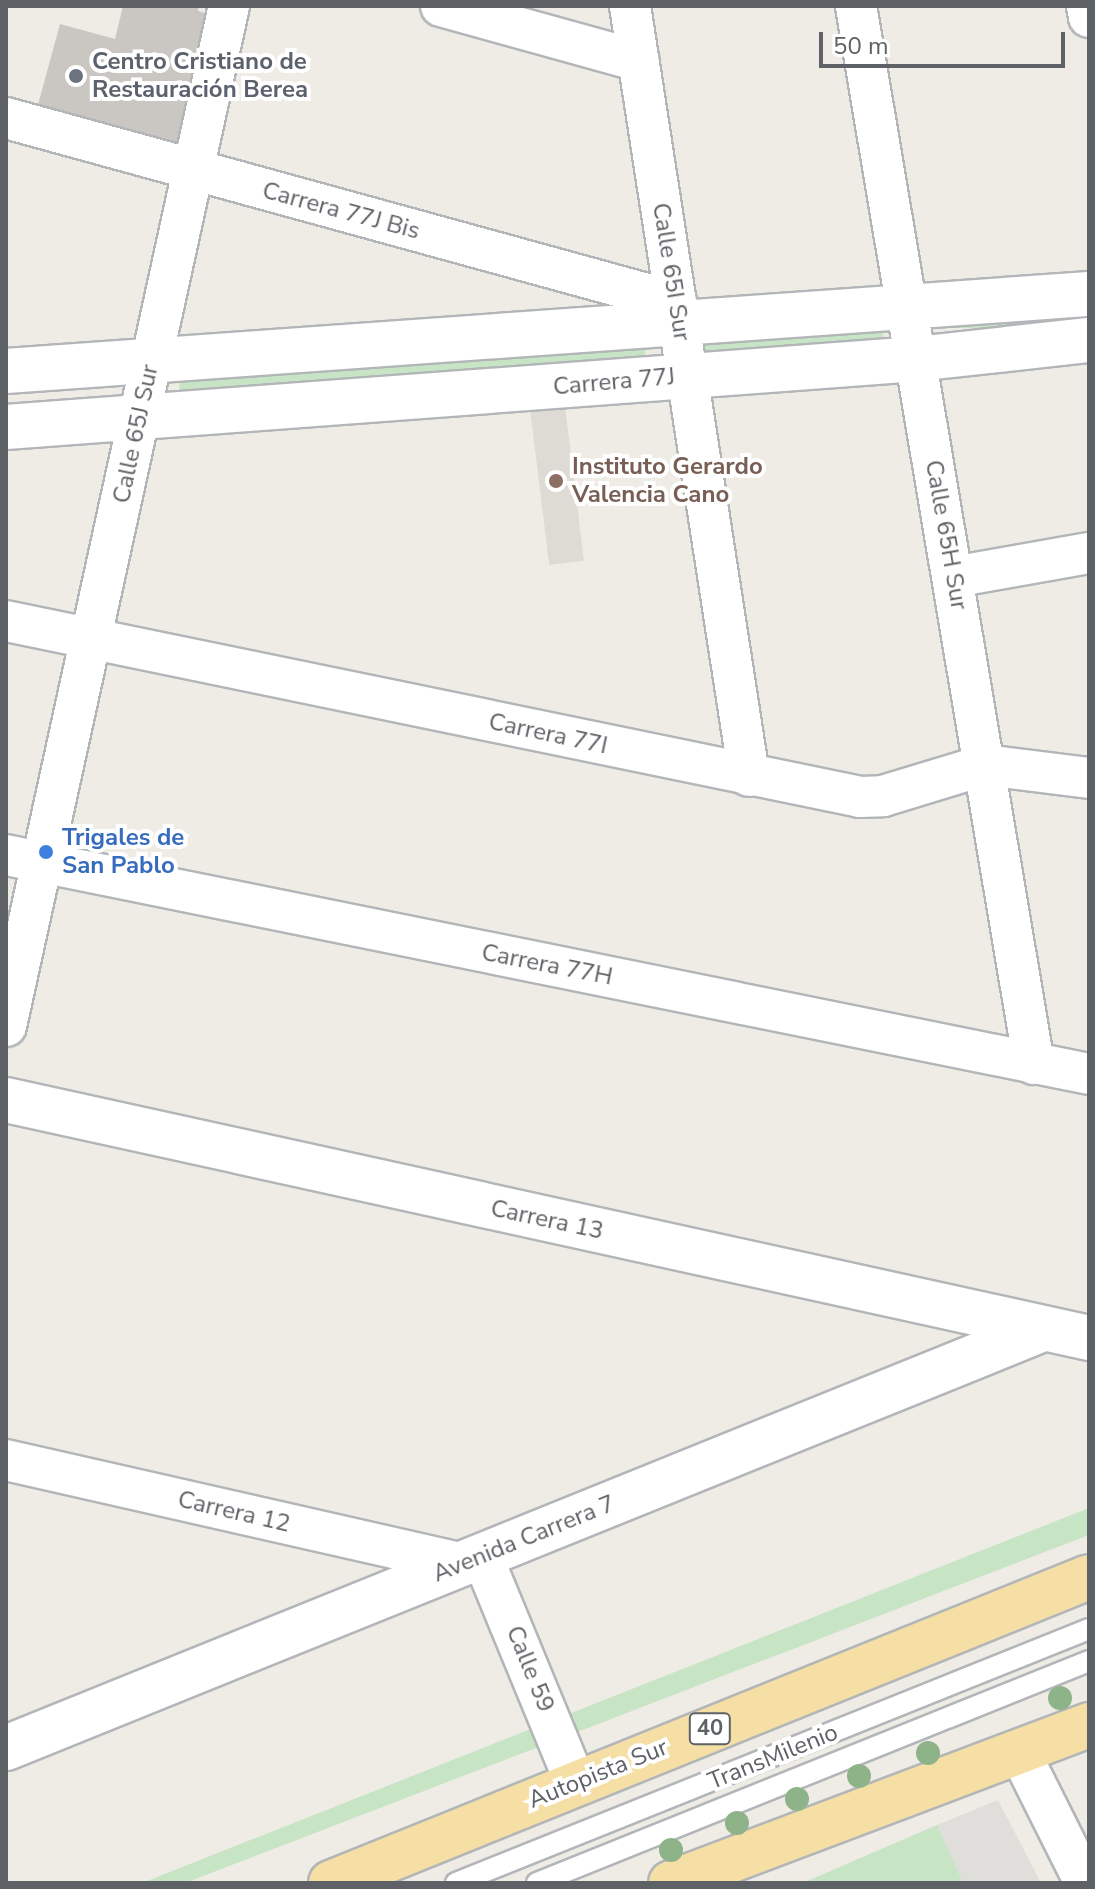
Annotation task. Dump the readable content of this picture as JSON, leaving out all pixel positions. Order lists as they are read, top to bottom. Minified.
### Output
{"streets":{"highway":["40","Autopista Sur"],"street":["Carrera 77J Bis","Calle 65I Sur","Carrera 77J","Calle 65J Sur","Calle 65H Sur","Carrera 77I","Carrera 77H","Carrera 13","Carrera 12","Avenida Carrera 7","Calle 59"],"lane":["TransMilenio"]},"crossings":[["Carrera 77J Bis","Calle 65I Sur"],["Carrera 77J Bis","Calle 65J Sur"],["Calle 65I Sur","Carrera 77J"],["Calle 65I Sur","Carrera 77I"],["Carrera 77J","Calle 65J Sur"],["Carrera 77J","Calle 65H Sur"],["Calle 65J Sur","Carrera 77I"],["Calle 65J Sur","Carrera 77H"],["Calle 65H Sur","Carrera 77I"],["Calle 65H Sur","Carrera 77H"],["Carrera 13","Avenida Carrera 7"],["Carrera 12","Avenida Carrera 7"],["Carrera 12","Calle 59"],["Avenida Carrera 7","Calle 59"],["Calle 59","Autopista Sur"]],"places":["Centro Cristiano de Restauración Berea","Instituto Gerardo Valencia Cano","Trigales de San Pablo"],"scale_bar":"50 m"}
